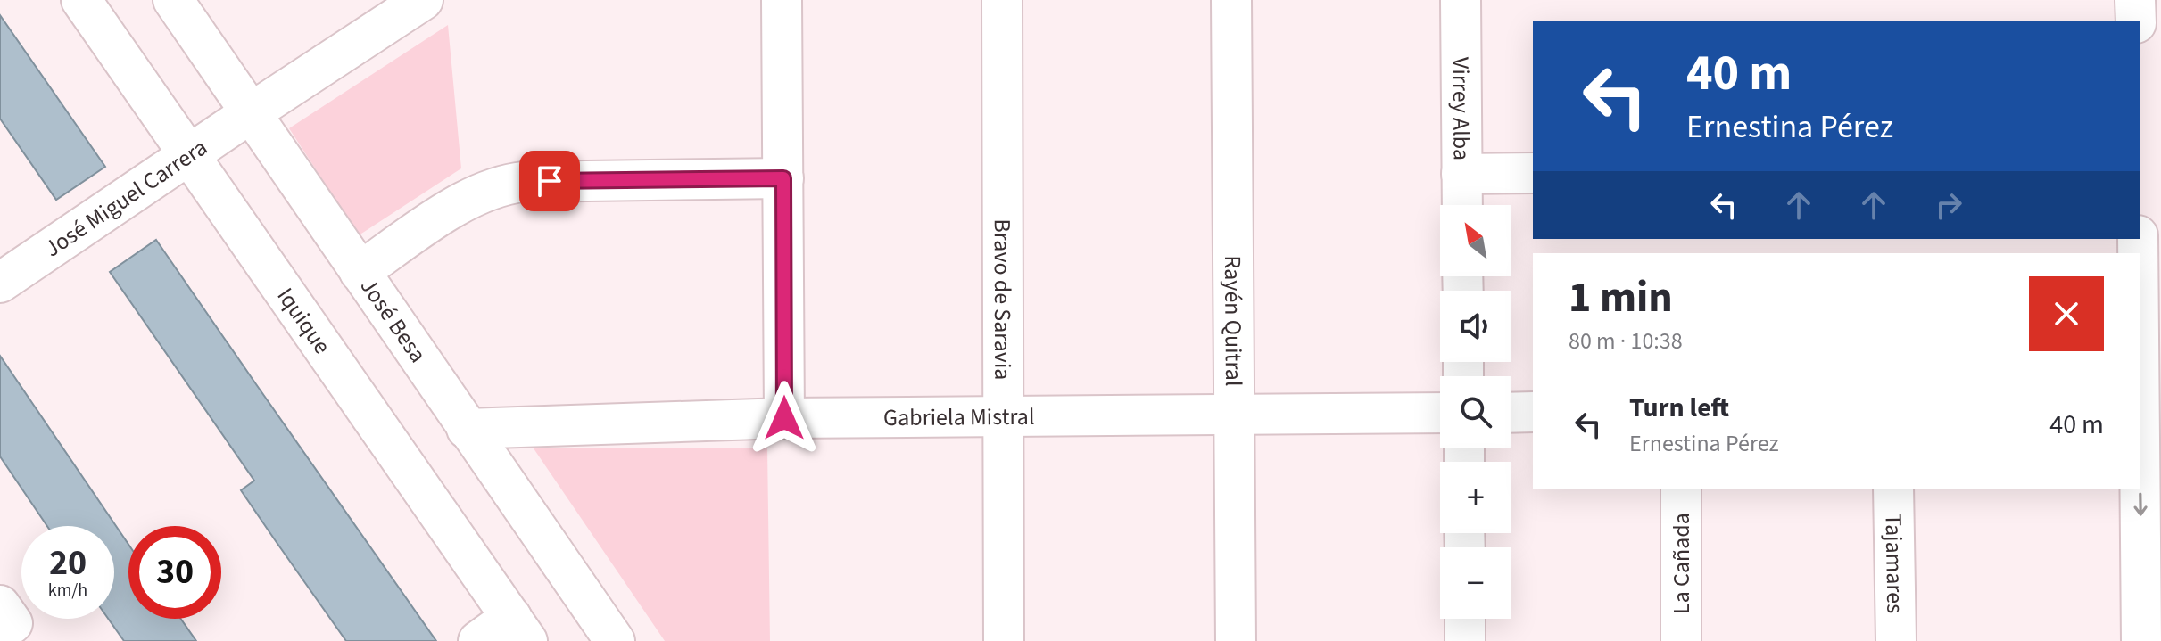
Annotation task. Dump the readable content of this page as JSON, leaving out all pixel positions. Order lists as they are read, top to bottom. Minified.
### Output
{"streets":{"street":["Virrey Alba","José Miguel Carrera","Bravo de Saravia","Rayén Quitral","Iquique","José Besa","Gabriela Mistral","La Cañada","Tajamares"]},"crossings":[["José Miguel Carrera","Iquique"],["José Miguel Carrera","José Besa"],["Bravo de Saravia","Gabriela Mistral"],["Rayén Quitral","Gabriela Mistral"],["José Besa","Gabriela Mistral"]],"north":"top left","page":{"turn":["40 m","Ernestina Pérez"],"map_buttons":["+","−"],"heading":["1 min","80 m · 10:38"],"list":[{"name":"Turn left","note":"Ernestina Pérez","value":"40 m"}],"speed":"20 km/h","limit":"30"}}
